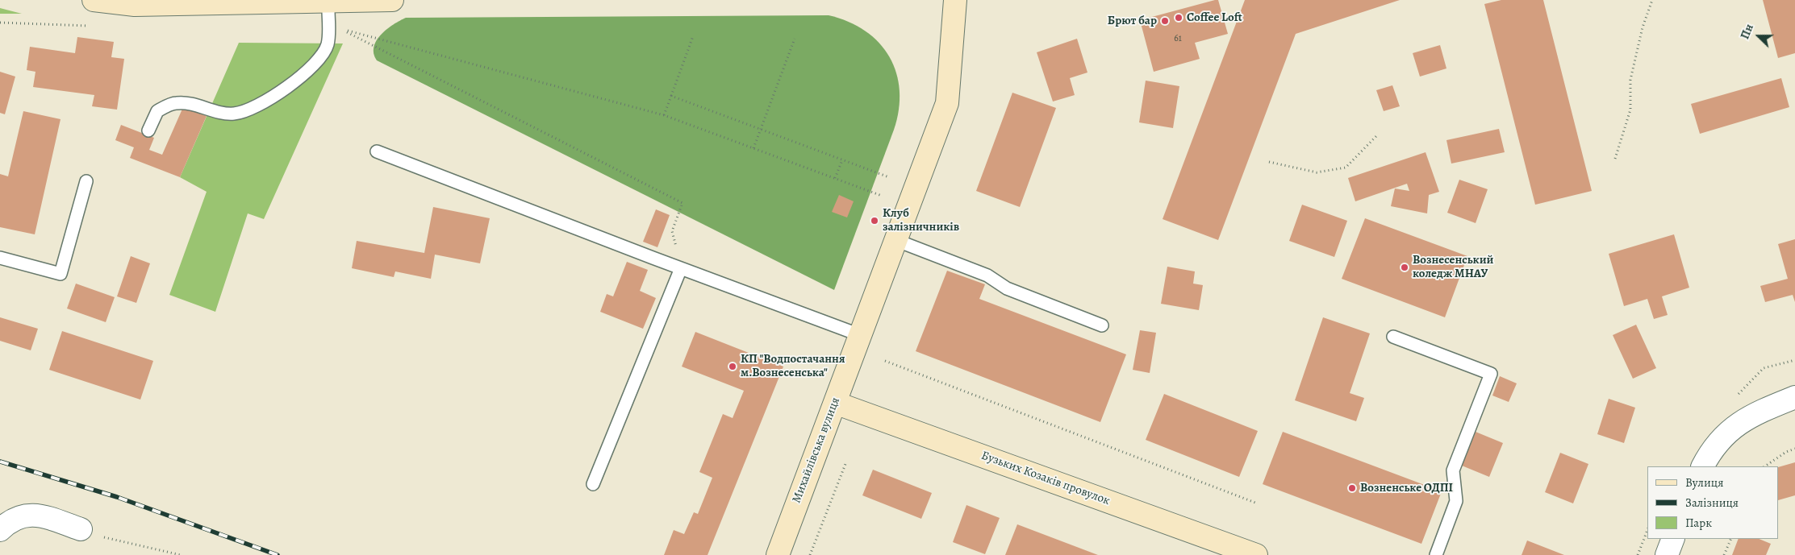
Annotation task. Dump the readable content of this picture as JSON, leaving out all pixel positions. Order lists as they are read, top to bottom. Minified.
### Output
{"streets":{"main road":["Михайлівська вулиця","Бузьких Козаків провулок"]},"crossings":[["Михайлівська вулиця","Бузьких Козаків провулок"]],"places":["Coffee Loft","Брют бар","Клуб залізничників","Вознесенський коледж МНАУ","КП \"Водпостачання м.Вознесенська\"","Возненське ОДПІ"],"house_numbers":["61"],"legend":["Вулиця","Залізниця","Парк"],"north":"left"}
